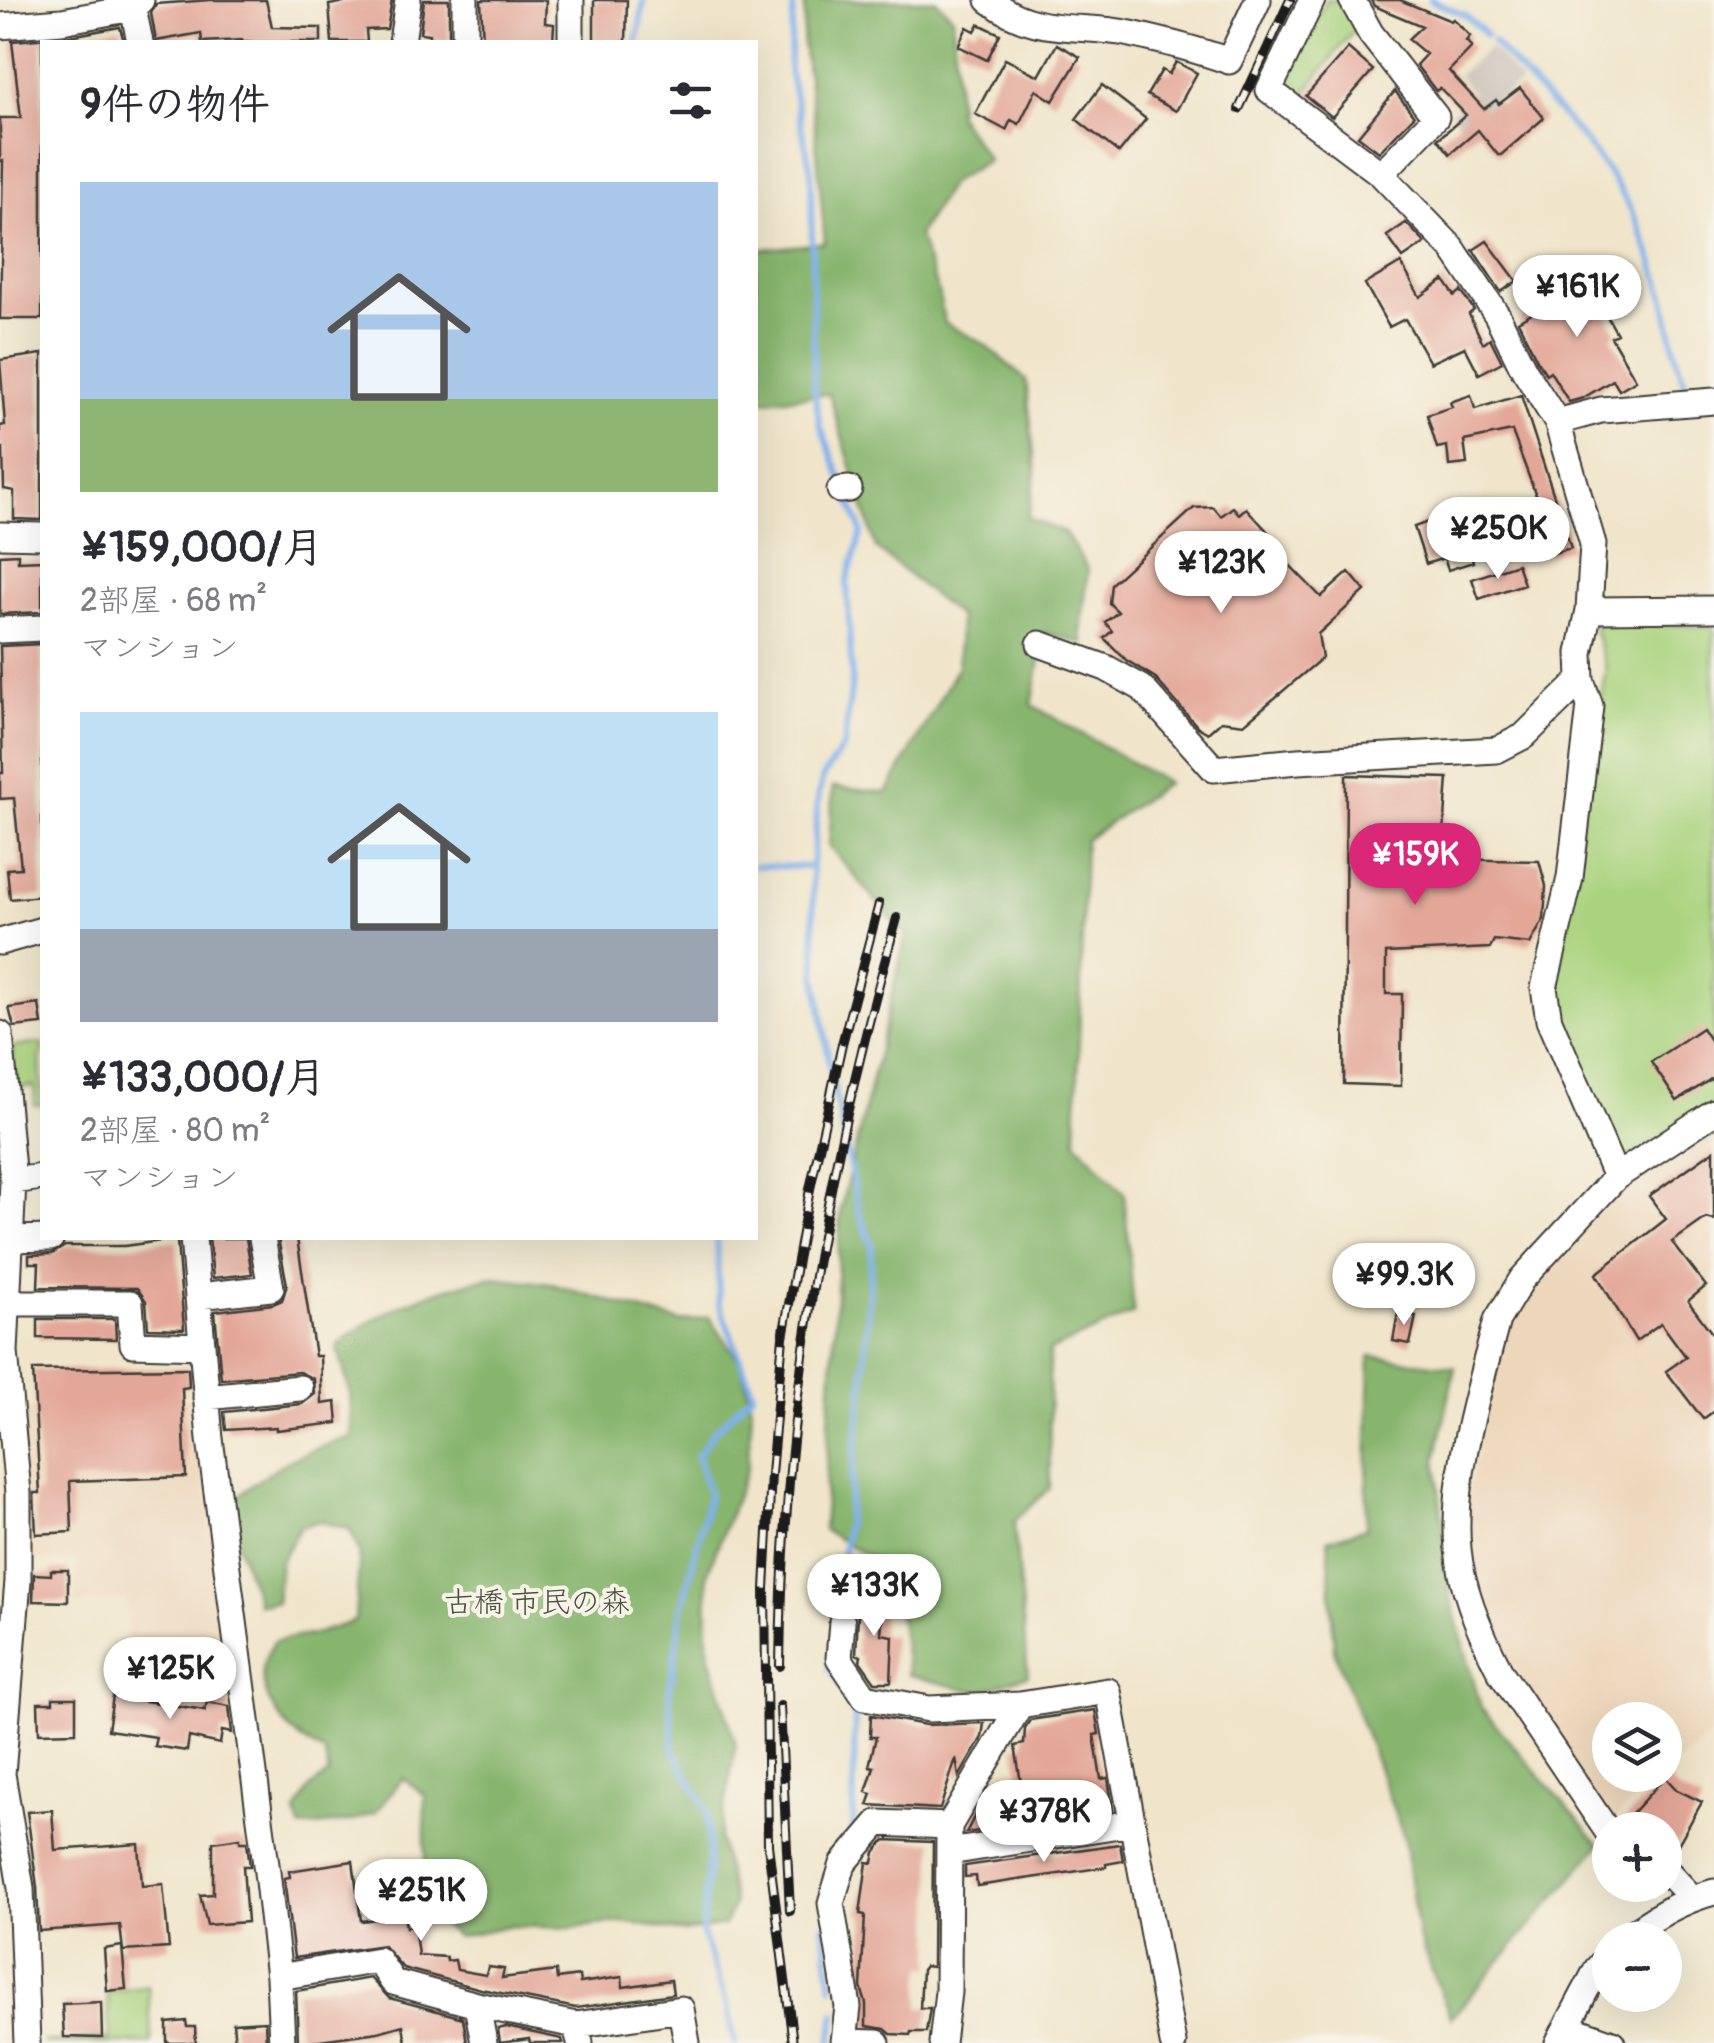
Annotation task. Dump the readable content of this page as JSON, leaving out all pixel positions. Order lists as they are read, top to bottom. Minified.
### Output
{"parks":["古橋 市民の森"],"page":{"heading":"9件の物件","list":[{"name":"¥159,000/月","note":"2部屋 · 68 m² · マンション"},{"name":"¥133,000/月","note":"2部屋 · 80 m² · マンション"}],"price":["¥161K","¥250K","¥123K","¥159K","¥99.3K","¥133K","¥125K","¥378K","¥251K"],"map_buttons":["+","−"]}}
